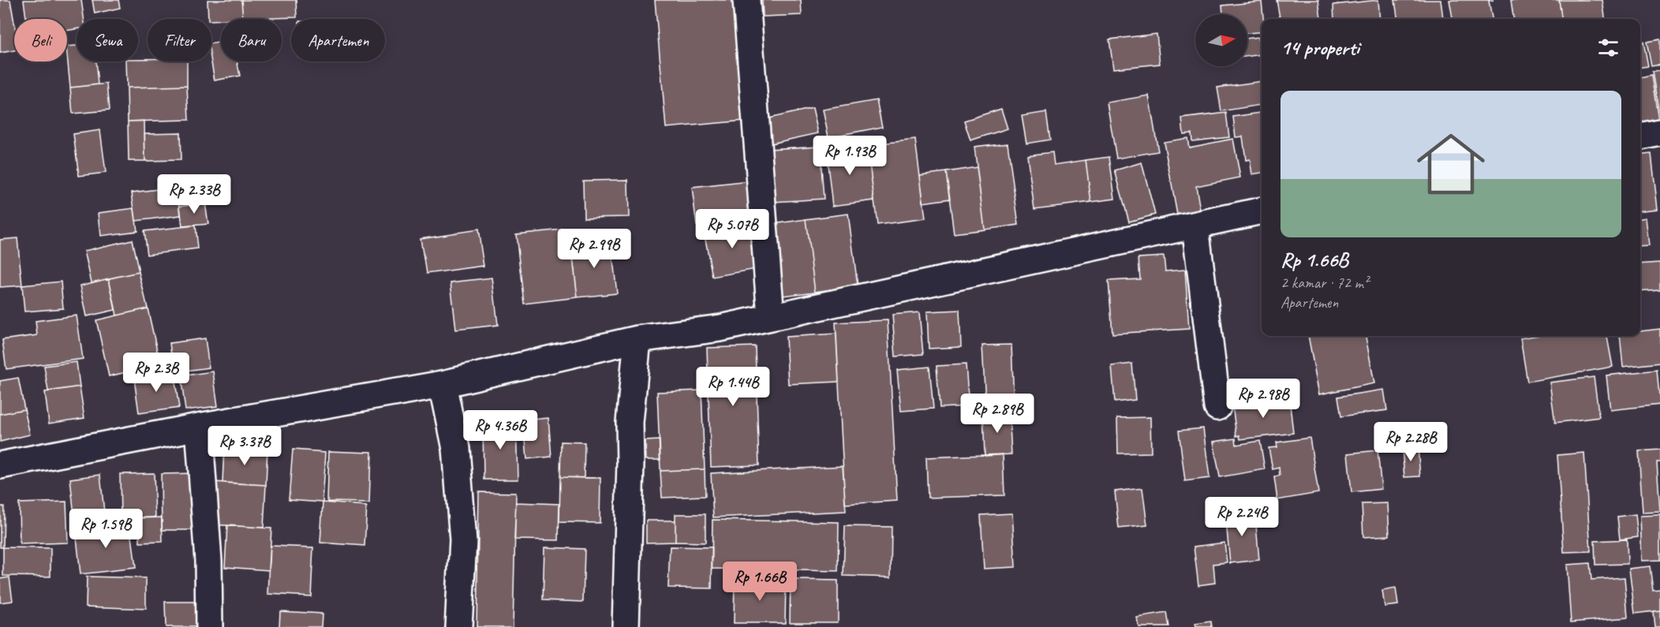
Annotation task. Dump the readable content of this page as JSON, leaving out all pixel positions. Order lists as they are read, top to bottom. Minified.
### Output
{"north":"right","page":{"chip":["Beli","Sewa","Filter","Baru","Apartemen"],"heading":"14 properti","list":[{"name":"Rp 1.66B","note":"2 kamar · 72 m² · Apartemen"}],"price":["Rp 1.93B","Rp 2.33B","Rp 5.07B","Rp 2.99B","Rp 2.3B","Rp 1.44B","Rp 2.98B","Rp 2.89B","Rp 4.36B","Rp 2.28B","Rp 3.37B","Rp 2.24B","Rp 1.59B","Rp 1.66B"]}}
